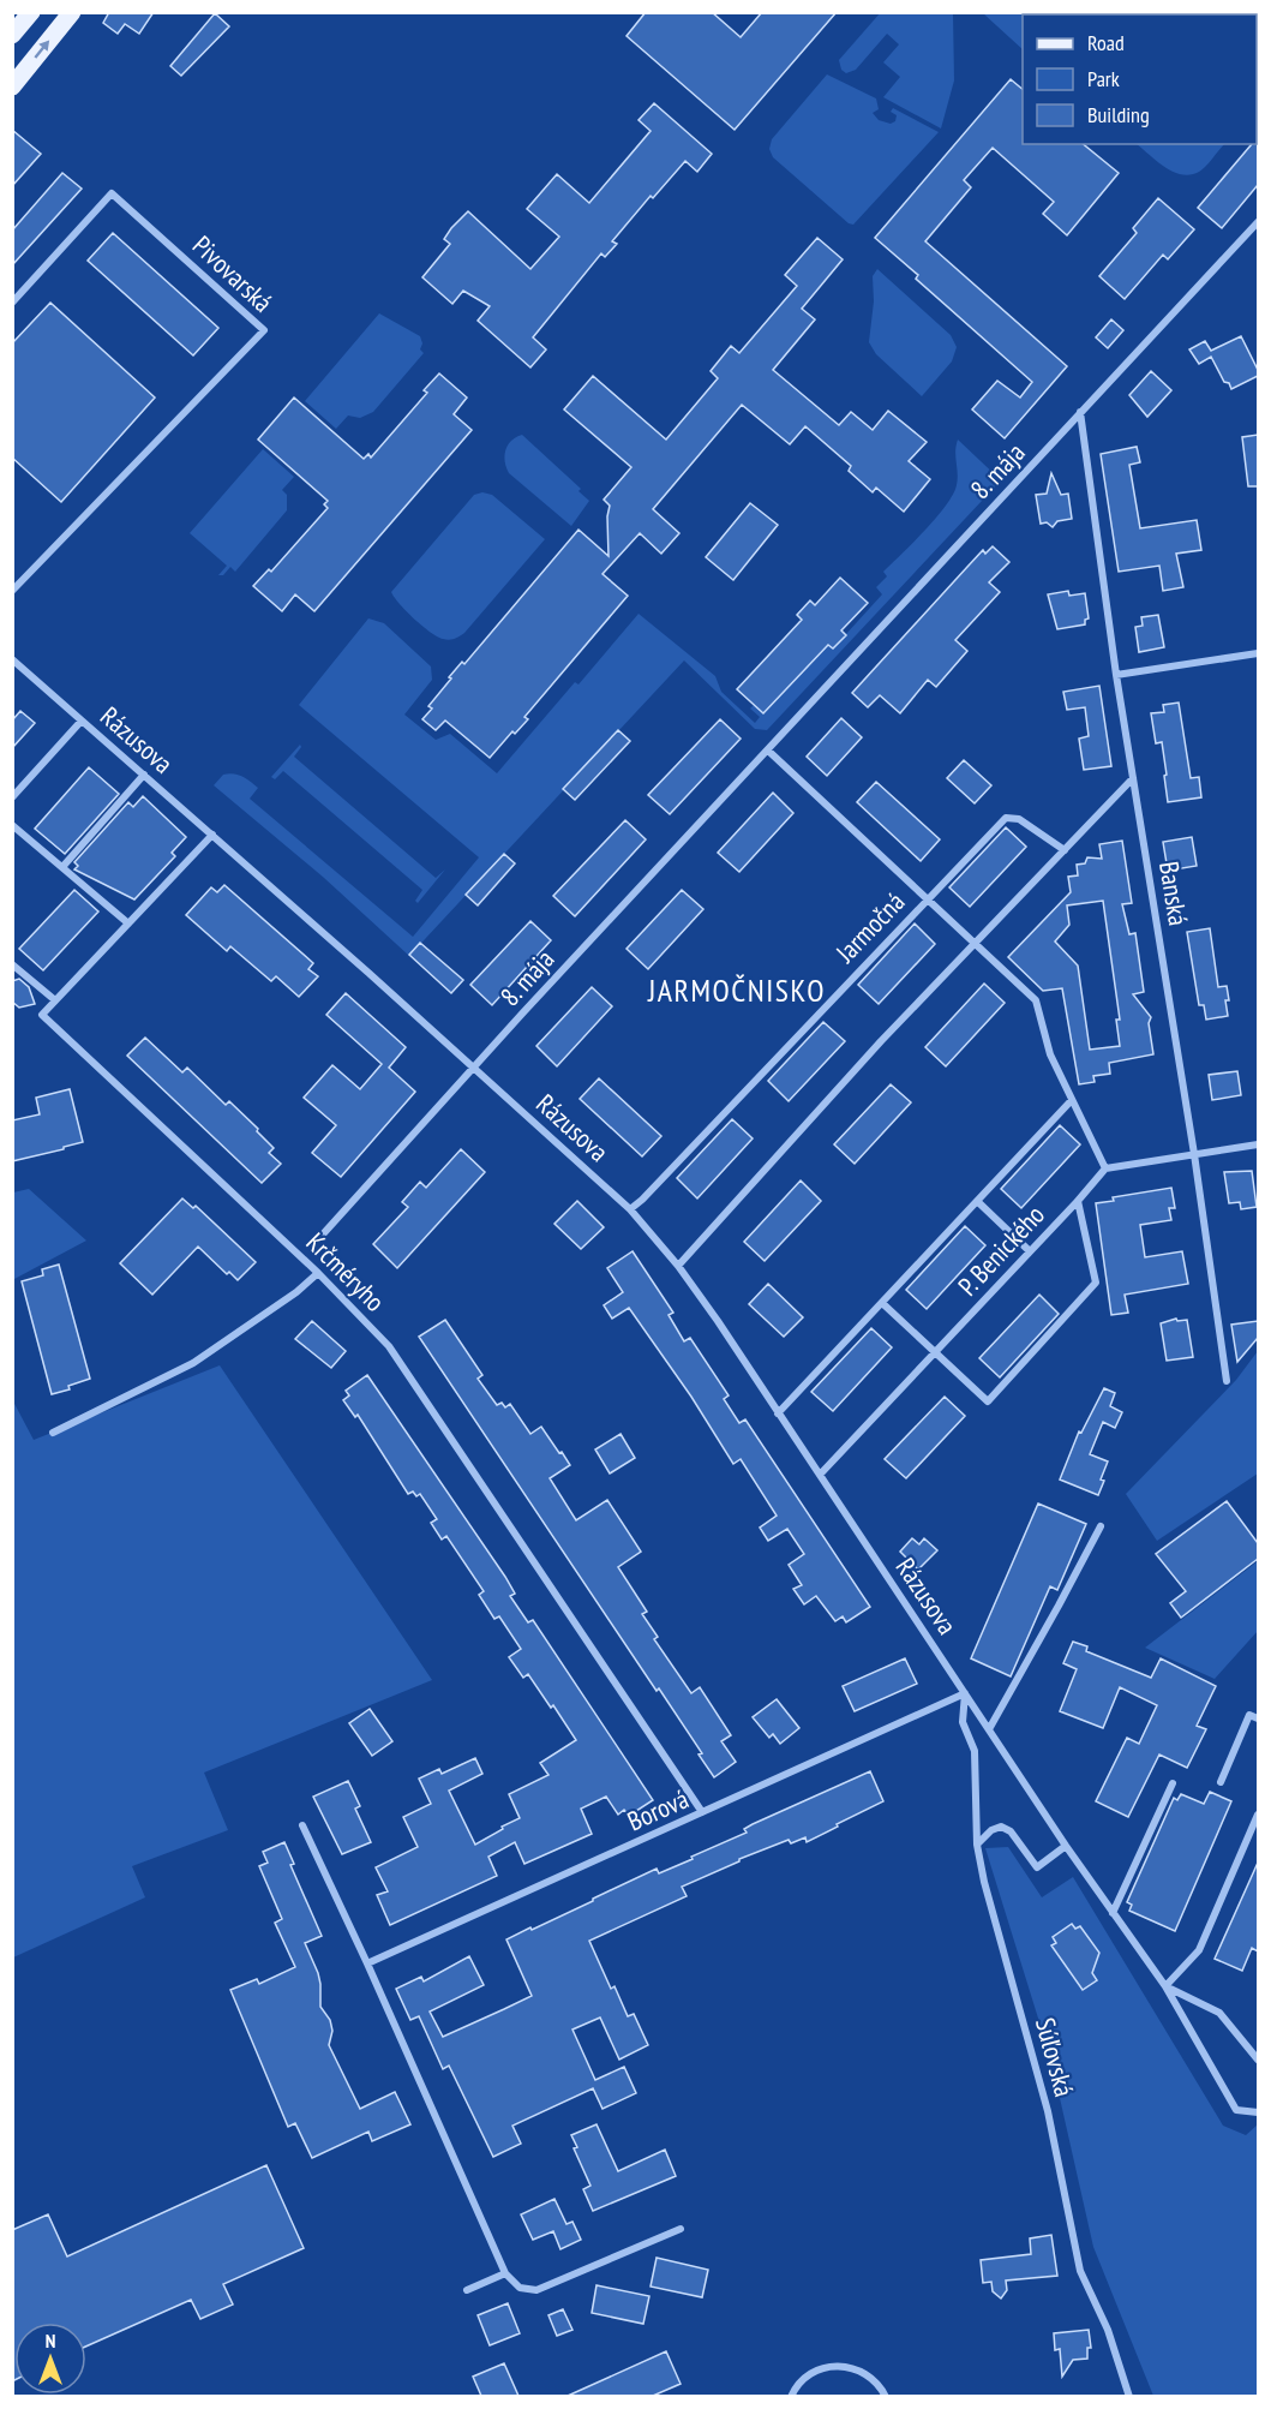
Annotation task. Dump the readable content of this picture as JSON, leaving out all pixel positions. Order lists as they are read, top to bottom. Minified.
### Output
{"streets":{"street":["Pivovarská","8. mája","Rázusova","Banská","Jarmočná","P. Benického","Krčméryho","Borová","Súľovská"]},"crossings":[["8. mája","Rázusova"],["8. mája","Banská"],["Rázusova","Jarmočná"],["Rázusova","P. Benického"],["Rázusova","Borová"],["Rázusova","Súľovská"],["Krčméryho","Borová"],["Borová","Súľovská"]],"districts":["JARMOČNISKO"],"legend":["Road","Park","Building"],"north":"top"}
